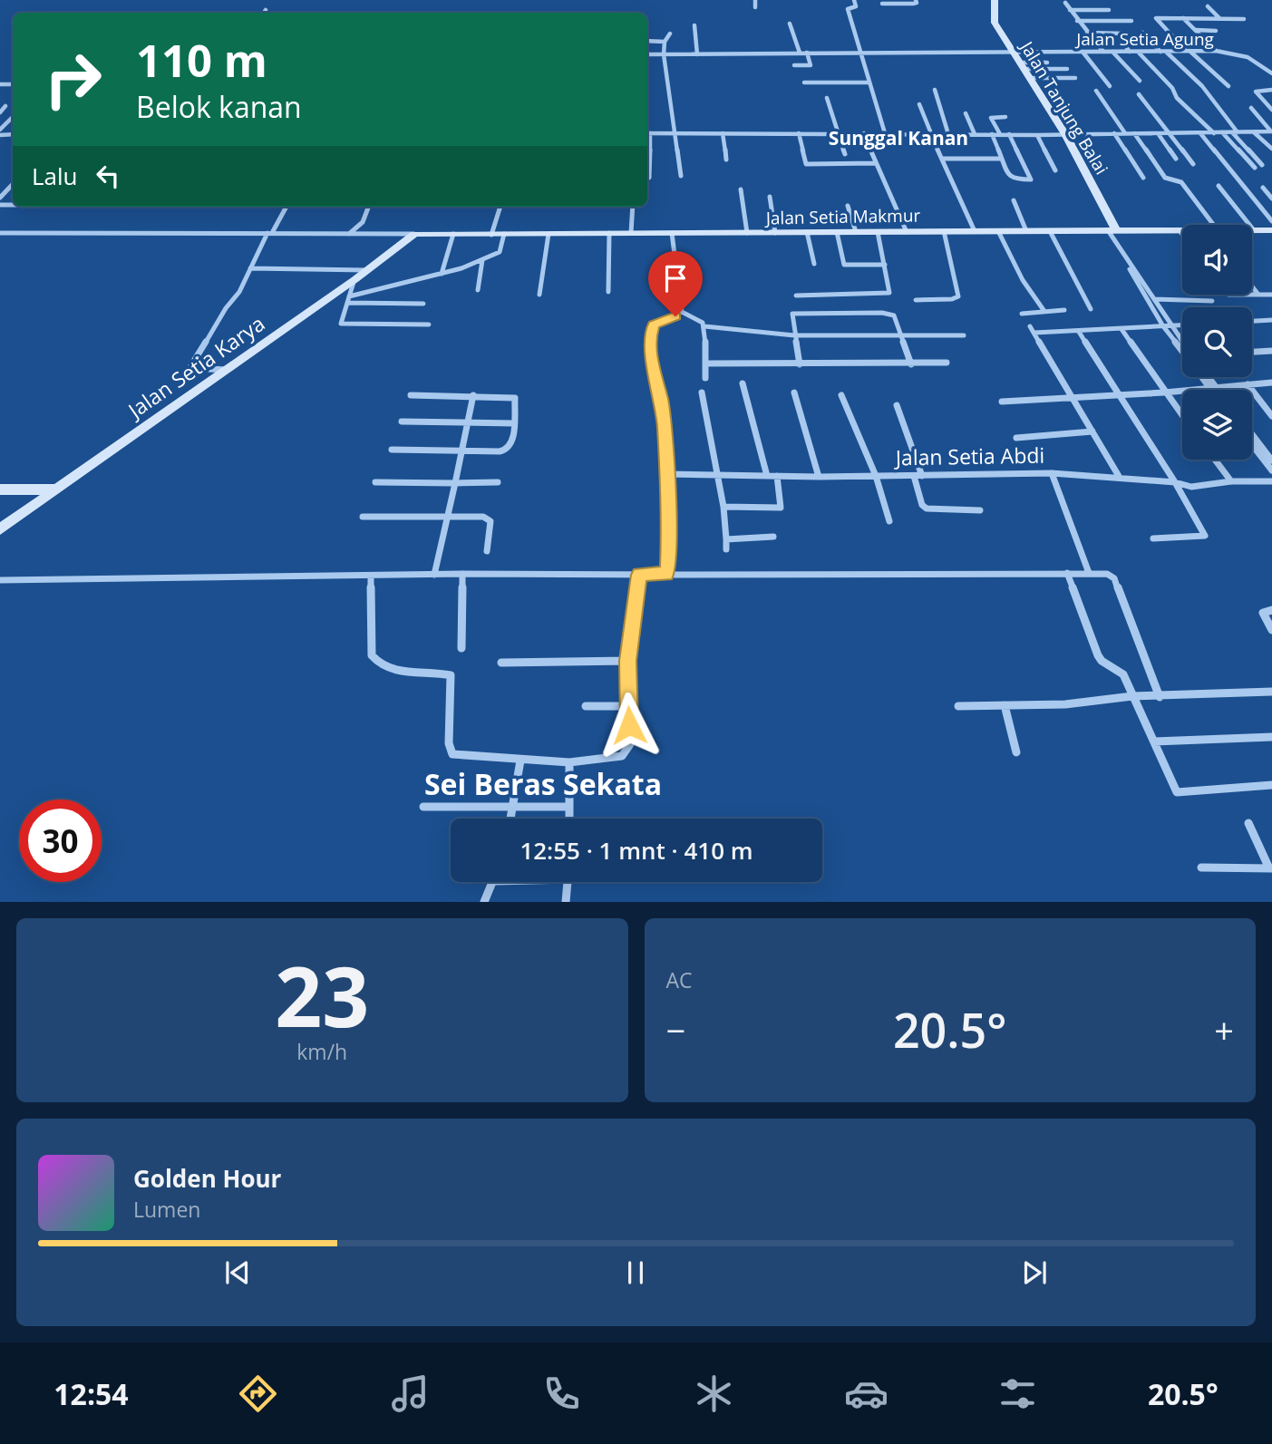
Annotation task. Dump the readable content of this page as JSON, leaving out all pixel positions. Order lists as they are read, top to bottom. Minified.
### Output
{"streets":{"main road":["Jalan Tanjung Balai","Jalan Setia Makmur","Jalan Setia Karya"],"street":["Jalan Setia Agung","Jalan Setia Abdi"]},"crossings":[["Jalan Setia Agung","Jalan Tanjung Balai"],["Jalan Tanjung Balai","Jalan Setia Makmur"],["Jalan Setia Makmur","Jalan Setia Karya"]],"districts":["Sunggal Kanan","Sei Beras Sekata"],"page":{"turn":["110 m","Belok kanan"],"then":"Lalu","limit":"30","trip":"12:55 · 1 mnt · 410 m","tile":[["23","km/h"],"AC"],"heat":["−","20.5°","+"],"song":["Golden Hour","Lumen"],"tabs":["12:54","20.5°"]}}
